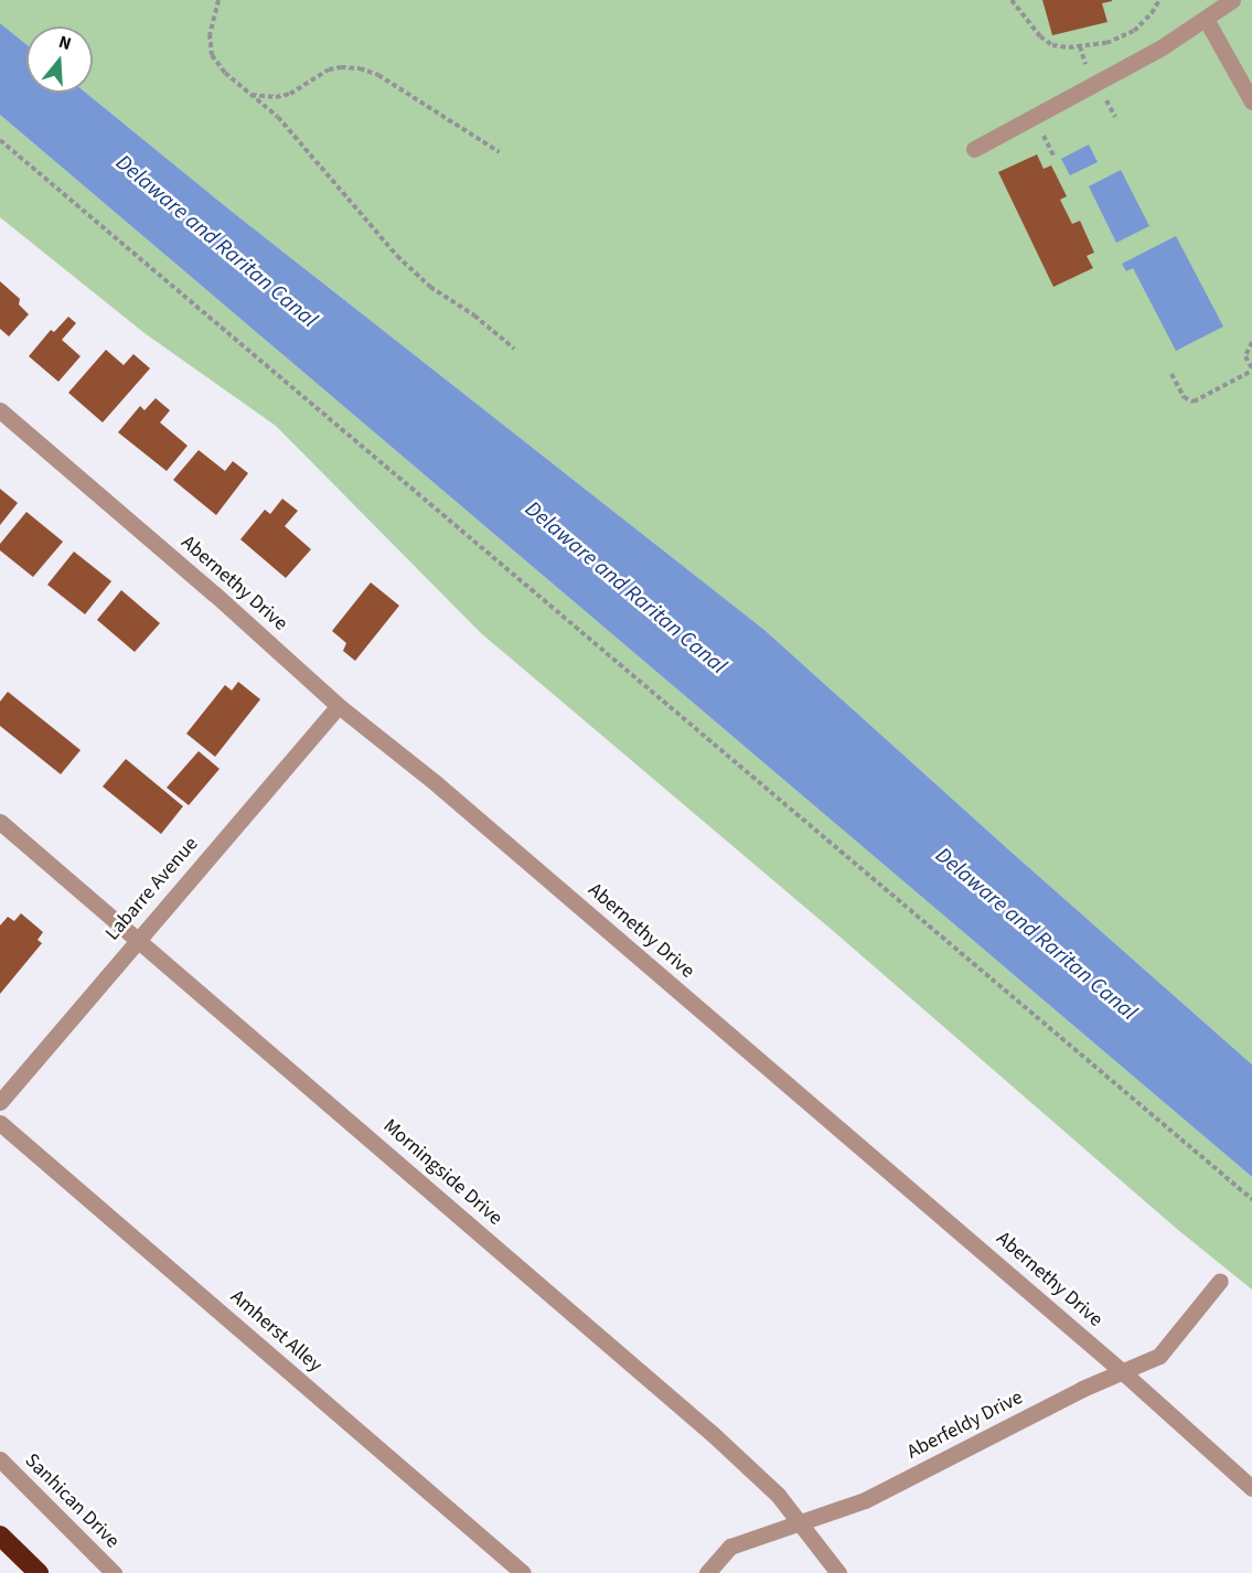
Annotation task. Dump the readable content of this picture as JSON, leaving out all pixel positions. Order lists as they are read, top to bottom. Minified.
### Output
{"streets":{"street":["Abernethy Drive","Labarre Avenue","Morningside Drive","Amherst Alley","Aberfeldy Drive","Sanhican Drive"]},"crossings":[["Abernethy Drive","Labarre Avenue"],["Abernethy Drive","Aberfeldy Drive"],["Labarre Avenue","Morningside Drive"],["Morningside Drive","Aberfeldy Drive"]],"water":["Delaware and Raritan Canal"],"north":"top"}
